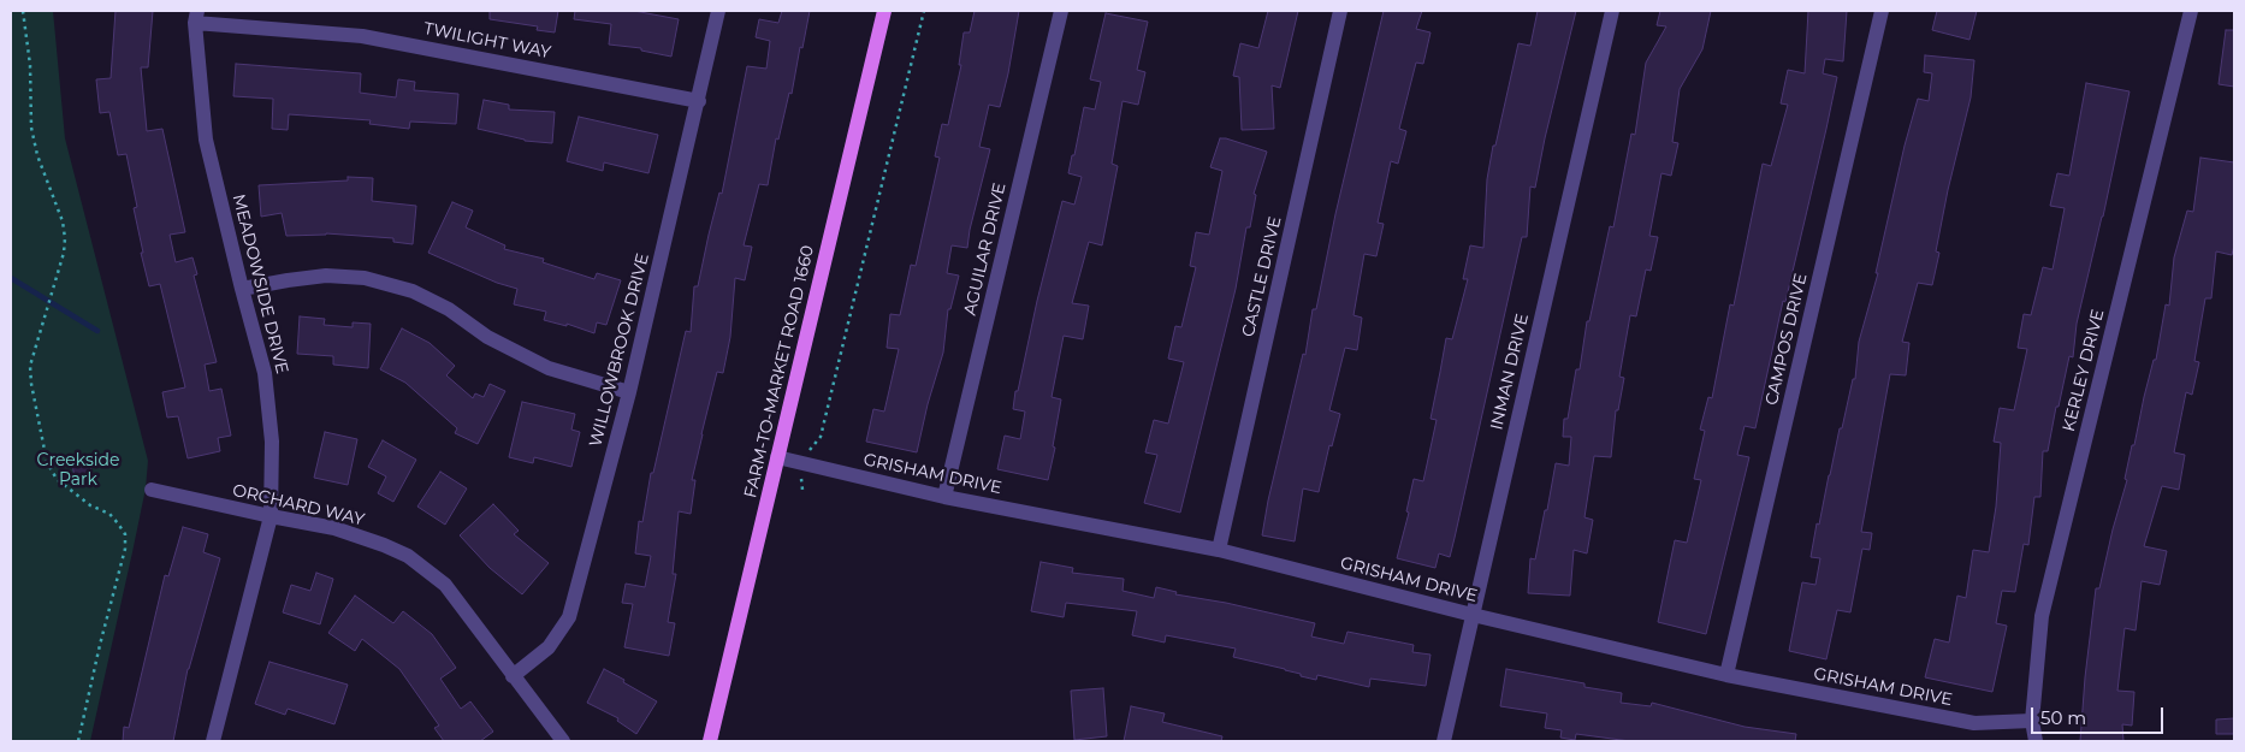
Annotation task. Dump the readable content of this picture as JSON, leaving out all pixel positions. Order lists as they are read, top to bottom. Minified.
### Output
{"streets":{"main road":["FARM-TO-MARKET ROAD 1660"],"street":["TWILIGHT WAY","AGUILAR DRIVE","CASTLE DRIVE","MEADOWSIDE DRIVE","CAMPOS DRIVE","WILLOWBROOK DRIVE","KERLEY DRIVE","INMAN DRIVE","GRISHAM DRIVE","ORCHARD WAY"]},"crossings":[["TWILIGHT WAY","MEADOWSIDE DRIVE"],["TWILIGHT WAY","WILLOWBROOK DRIVE"],["AGUILAR DRIVE","GRISHAM DRIVE"],["CASTLE DRIVE","GRISHAM DRIVE"],["MEADOWSIDE DRIVE","ORCHARD WAY"],["CAMPOS DRIVE","GRISHAM DRIVE"],["WILLOWBROOK DRIVE","ORCHARD WAY"],["KERLEY DRIVE","GRISHAM DRIVE"],["FARM-TO-MARKET ROAD 1660","GRISHAM DRIVE"],["INMAN DRIVE","GRISHAM DRIVE"]],"parks":["Creekside Park"],"scale_bar":"50 m"}
